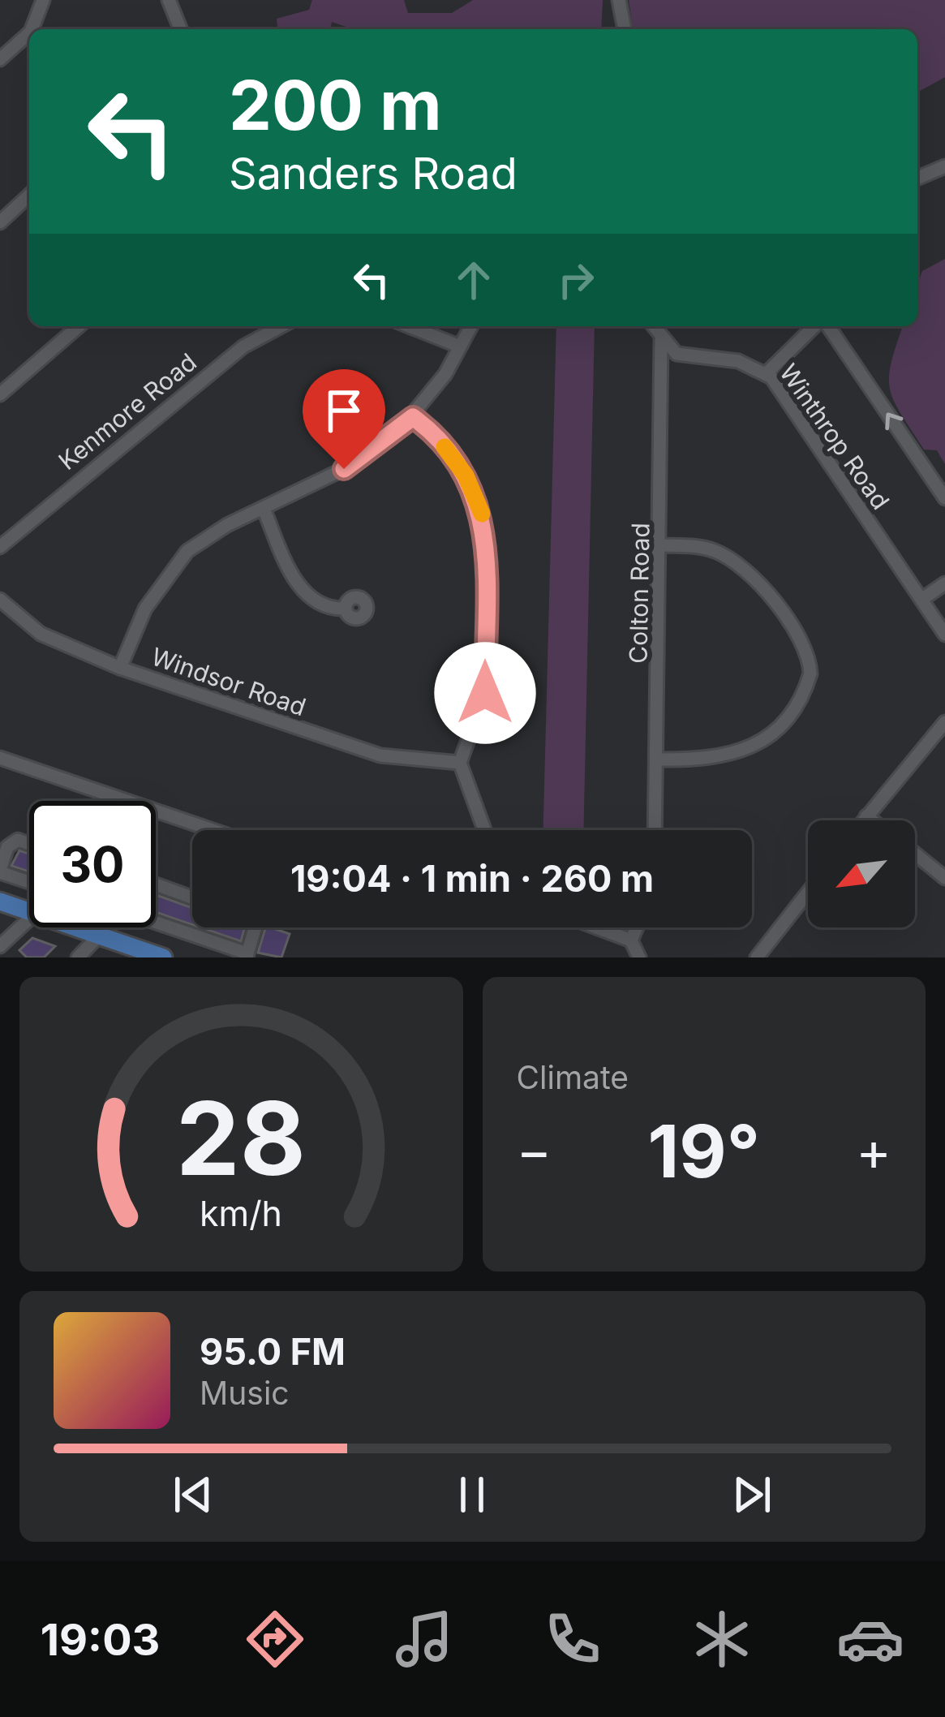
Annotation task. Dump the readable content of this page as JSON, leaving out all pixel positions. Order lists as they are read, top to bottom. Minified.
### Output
{"streets":{"street":["Kenmore Road","Winthrop Road","Colton Road","Windsor Road"]},"crossings":[["Winthrop Road","Colton Road"]],"north":"bottom left","page":{"turn":["200 m","Sanders Road"],"limit":"30","trip":"19:04 · 1 min · 260 m","tile":"Climate","heat":["−","19°","+"],"song":["95.0 FM","Music"],"tabs":"19:03","gauge":["28","km/h"]}}
